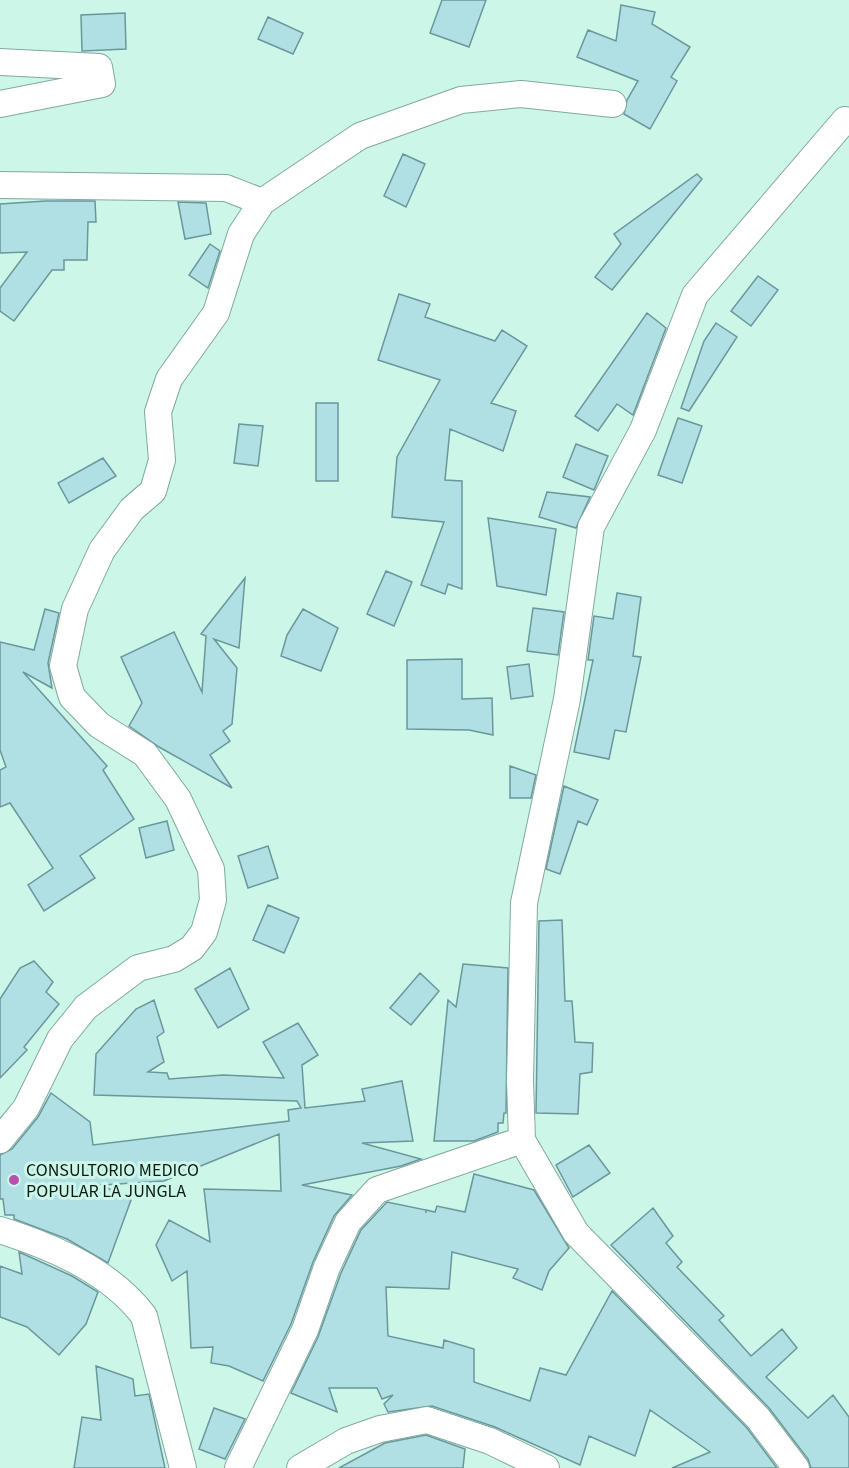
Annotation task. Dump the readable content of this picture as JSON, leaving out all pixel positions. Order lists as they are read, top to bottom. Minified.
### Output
{"places":["CONSULTORIO MEDICO POPULAR LA JUNGLA"]}
